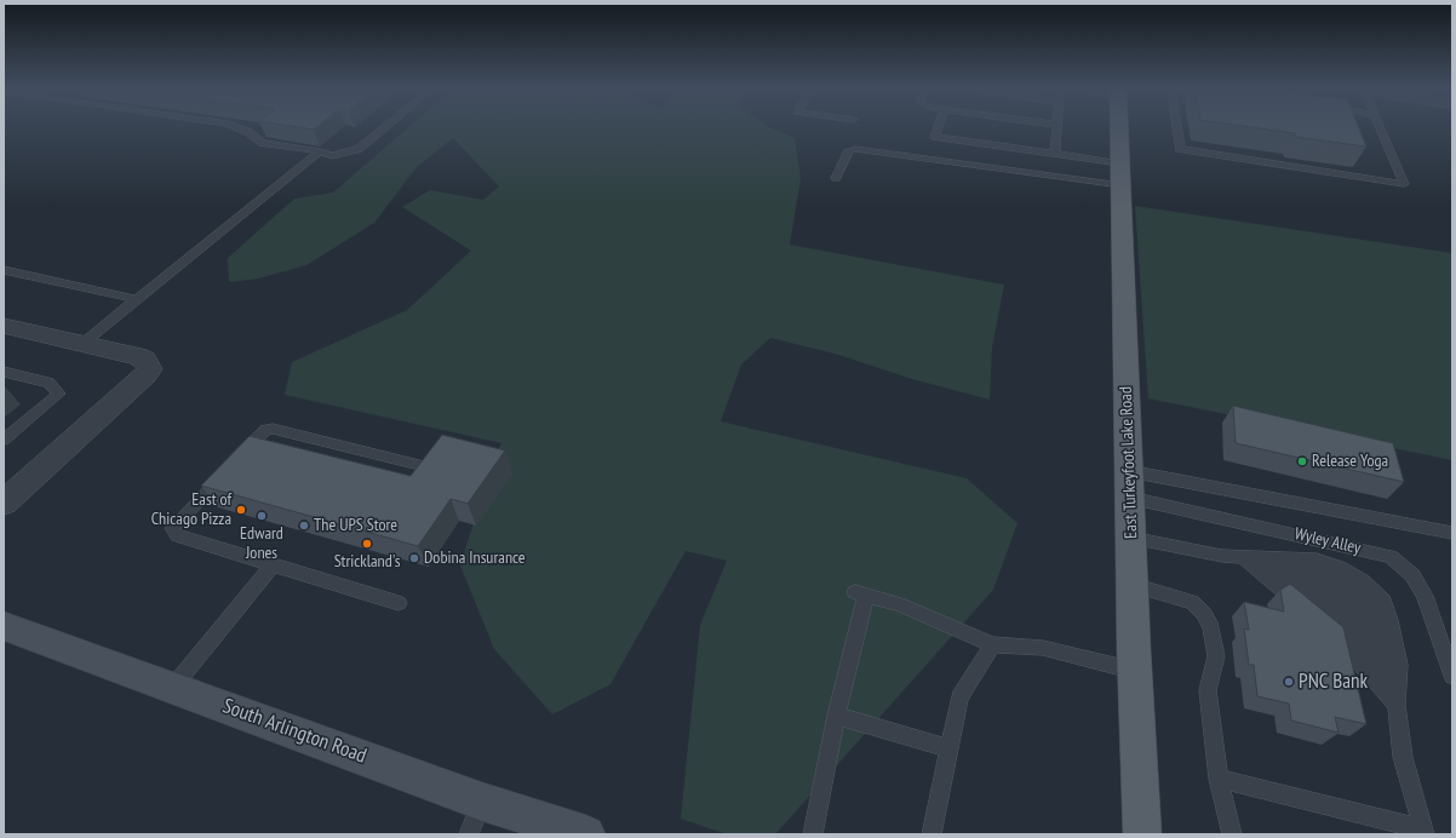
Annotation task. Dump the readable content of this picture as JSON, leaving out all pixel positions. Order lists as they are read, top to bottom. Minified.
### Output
{"streets":{"main road":["East Turkeyfoot Lake Road","South Arlington Road"],"lane":["Wyley Alley"]},"crossings":[["East Turkeyfoot Lake Road","Wyley Alley"]],"places":["Release Yoga","East of Chicago Pizza","Edward Jones","The UPS Store","Strickland's","Dobina Insurance","PNC Bank"]}
